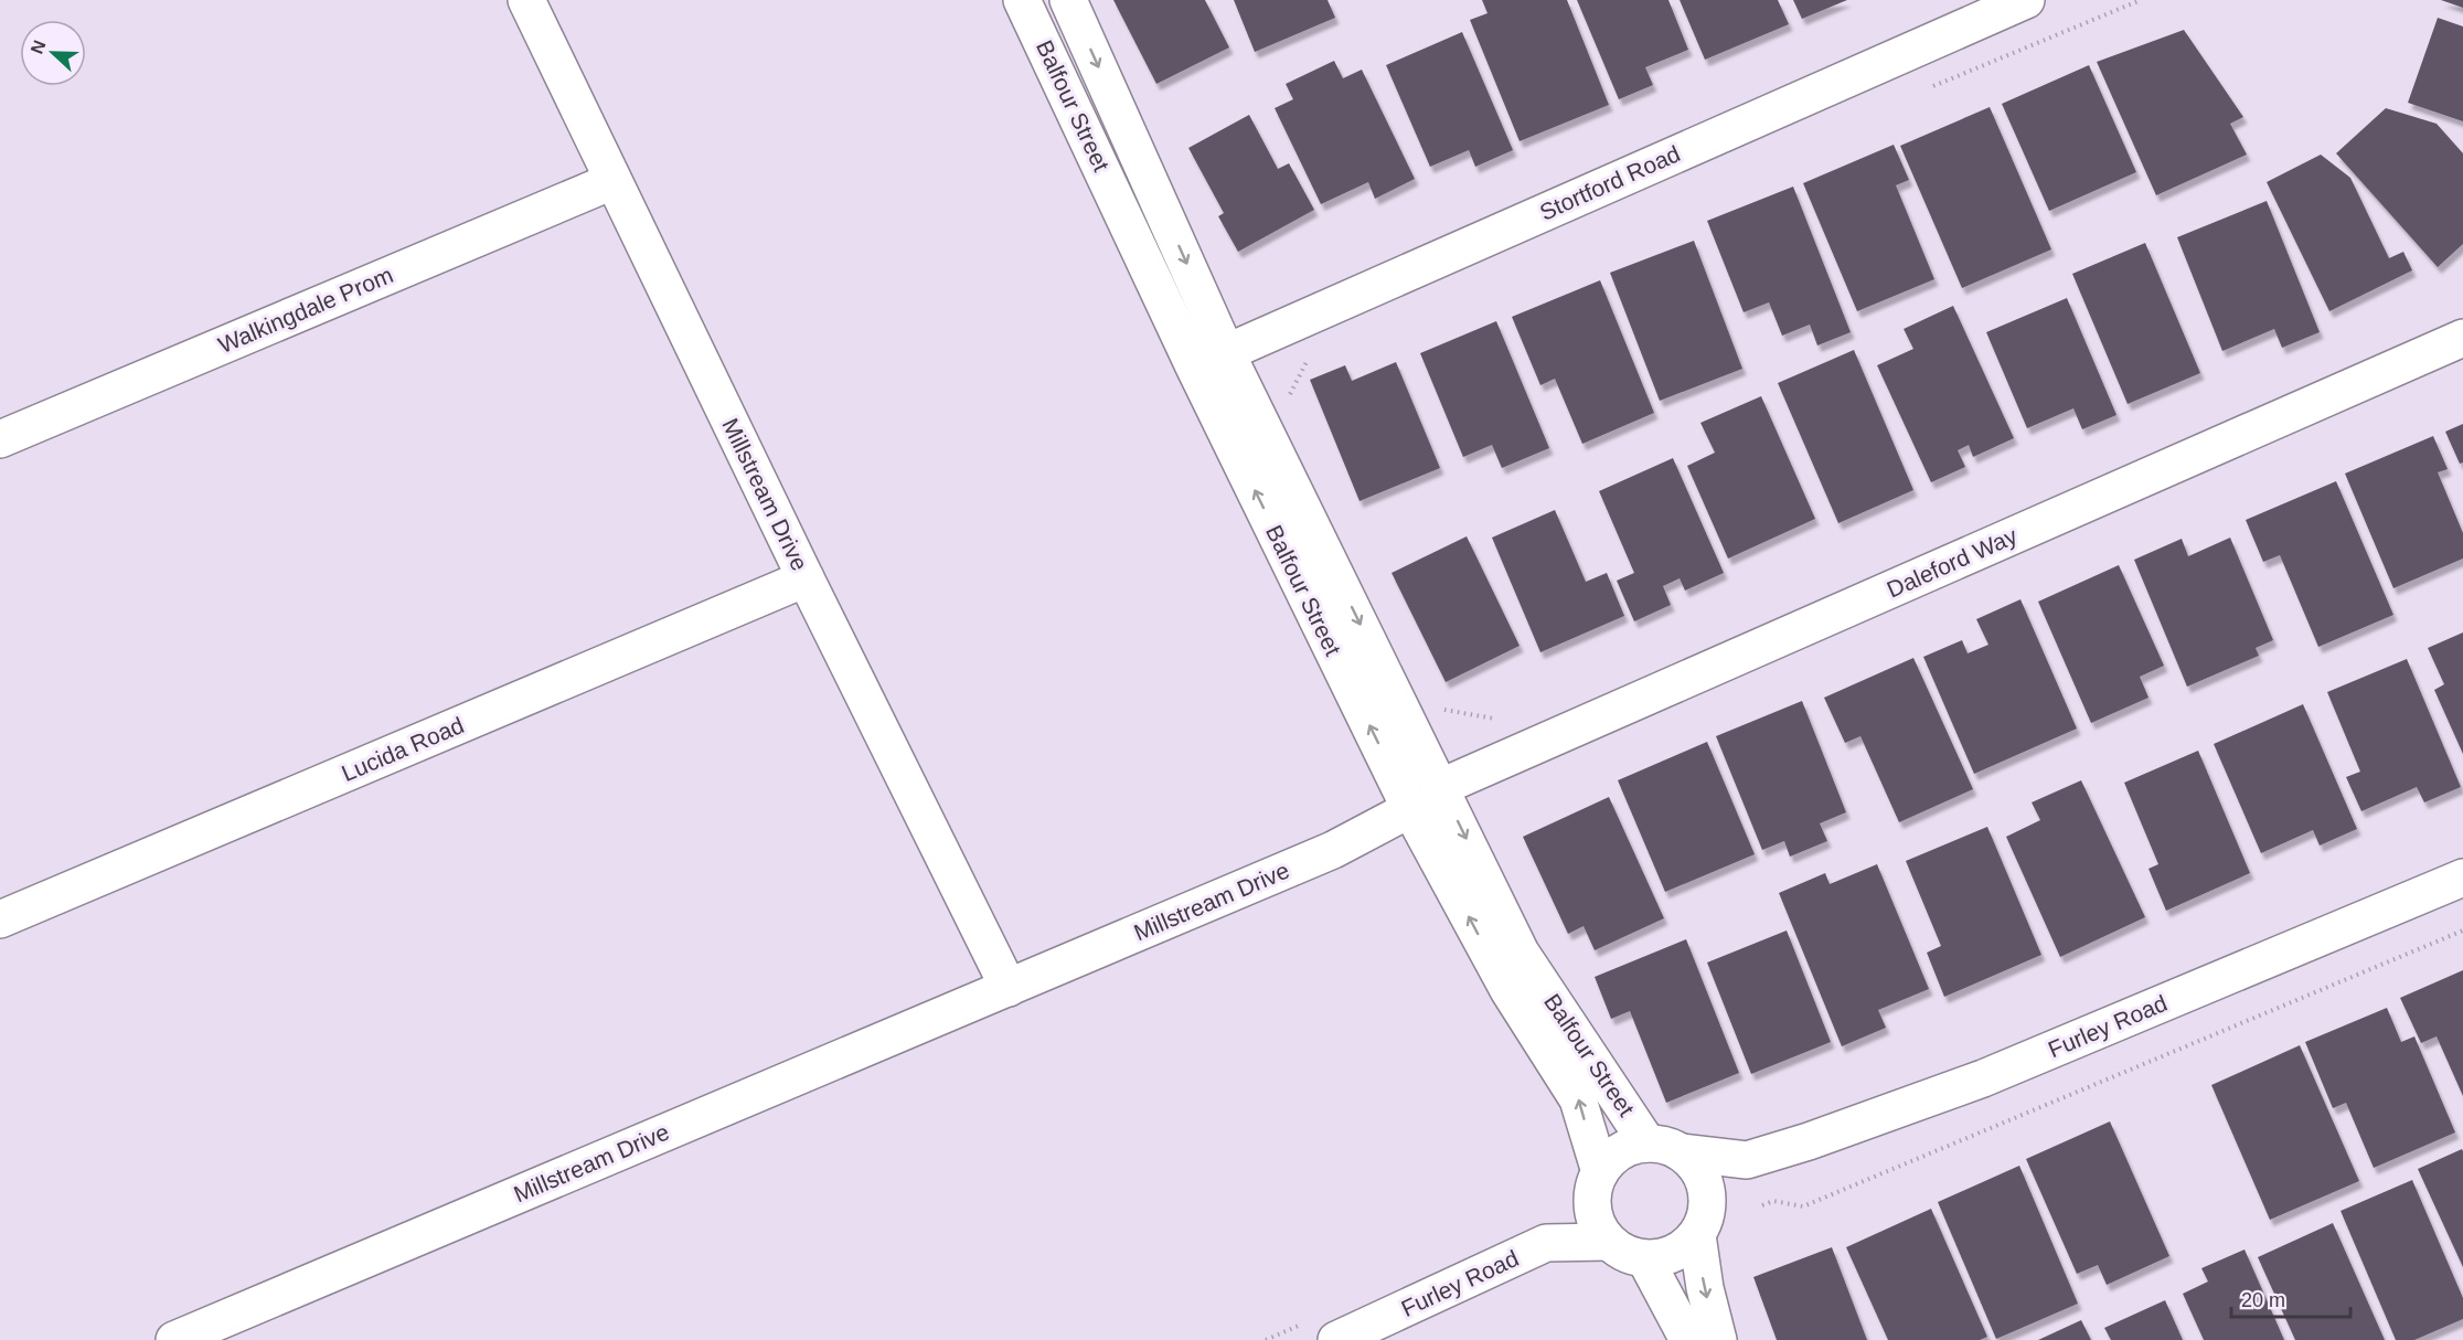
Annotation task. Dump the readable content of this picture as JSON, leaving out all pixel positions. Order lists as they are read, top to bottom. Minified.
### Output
{"streets":{"street":["Balfour Street","Stortford Road","Walkingdale Prom","Millstream Drive","Daleford Way","Lucida Road","Furley Road"]},"crossings":[["Balfour Street","Stortford Road"],["Balfour Street","Millstream Drive"],["Balfour Street","Daleford Way"],["Balfour Street","Furley Road"],["Walkingdale Prom","Millstream Drive"],["Millstream Drive","Lucida Road"]],"scale_bar":"20 m","north":"left"}
